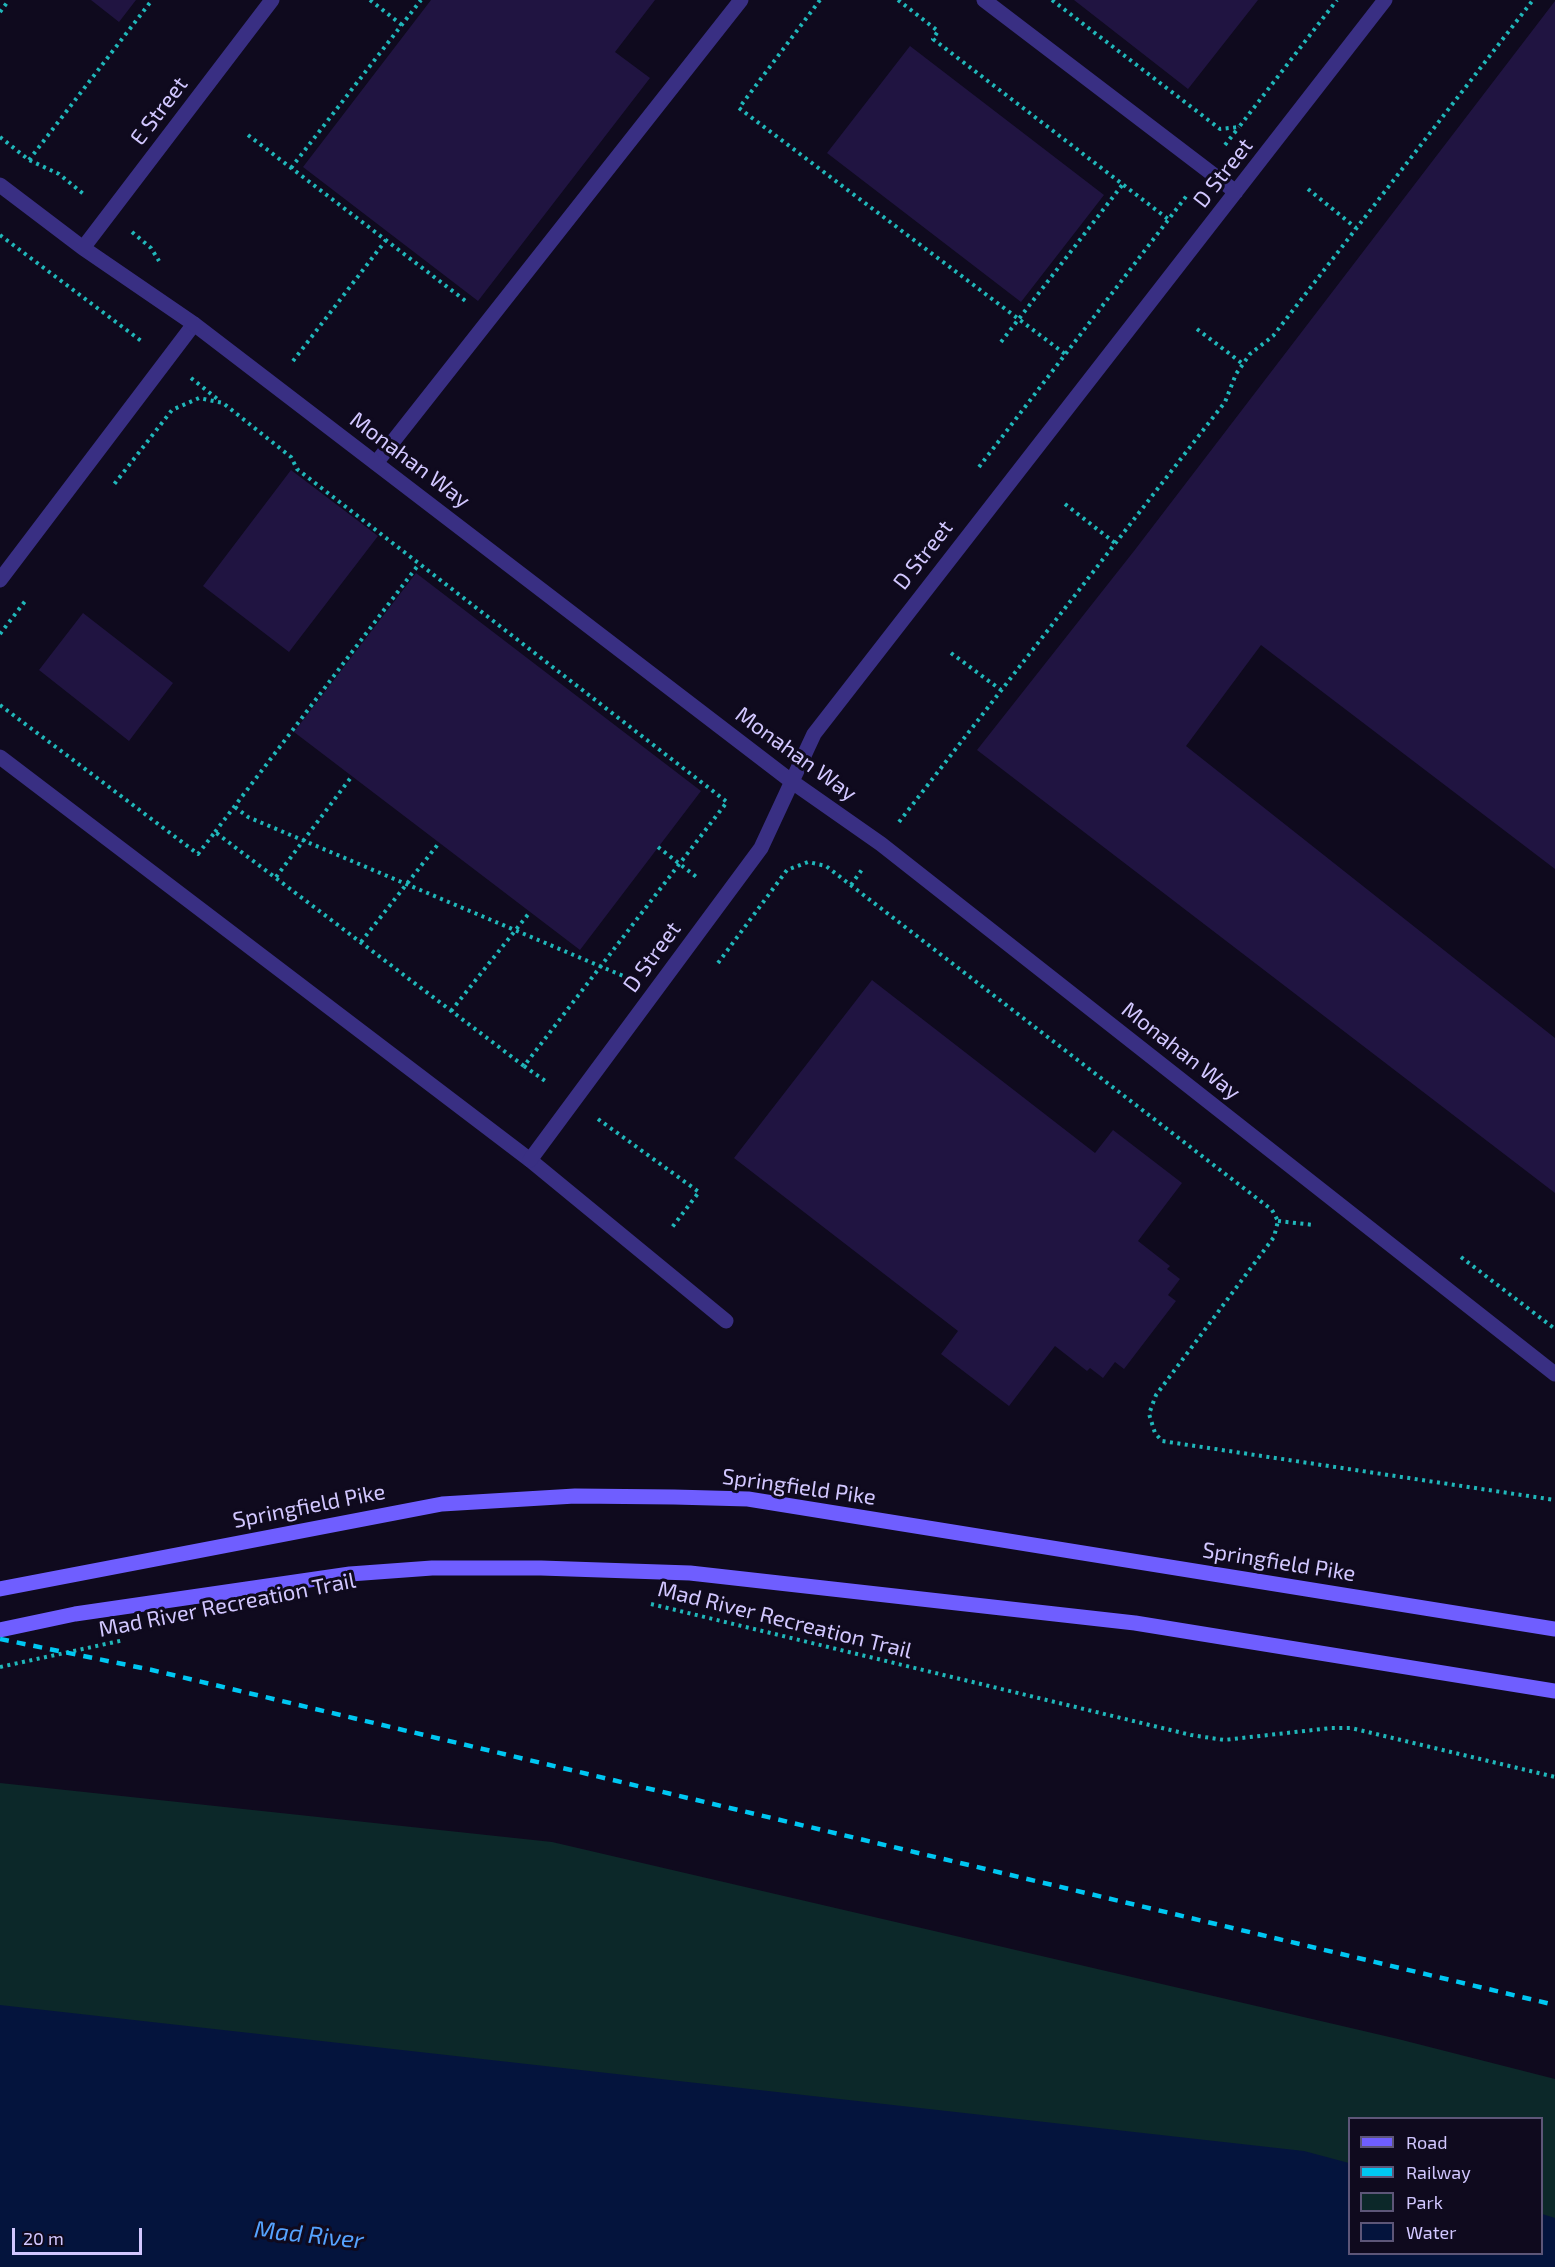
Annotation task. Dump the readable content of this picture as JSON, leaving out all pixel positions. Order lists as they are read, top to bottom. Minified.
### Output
{"streets":{"main road":["Springfield Pike"],"street":["E Street","D Street","Monahan Way"],"path":["Mad River Recreation Trail"]},"crossings":[["E Street","Monahan Way"],["D Street","Monahan Way"]],"water":["Mad River"],"legend":["Road","Railway","Park","Water"],"scale_bar":"20 m"}
